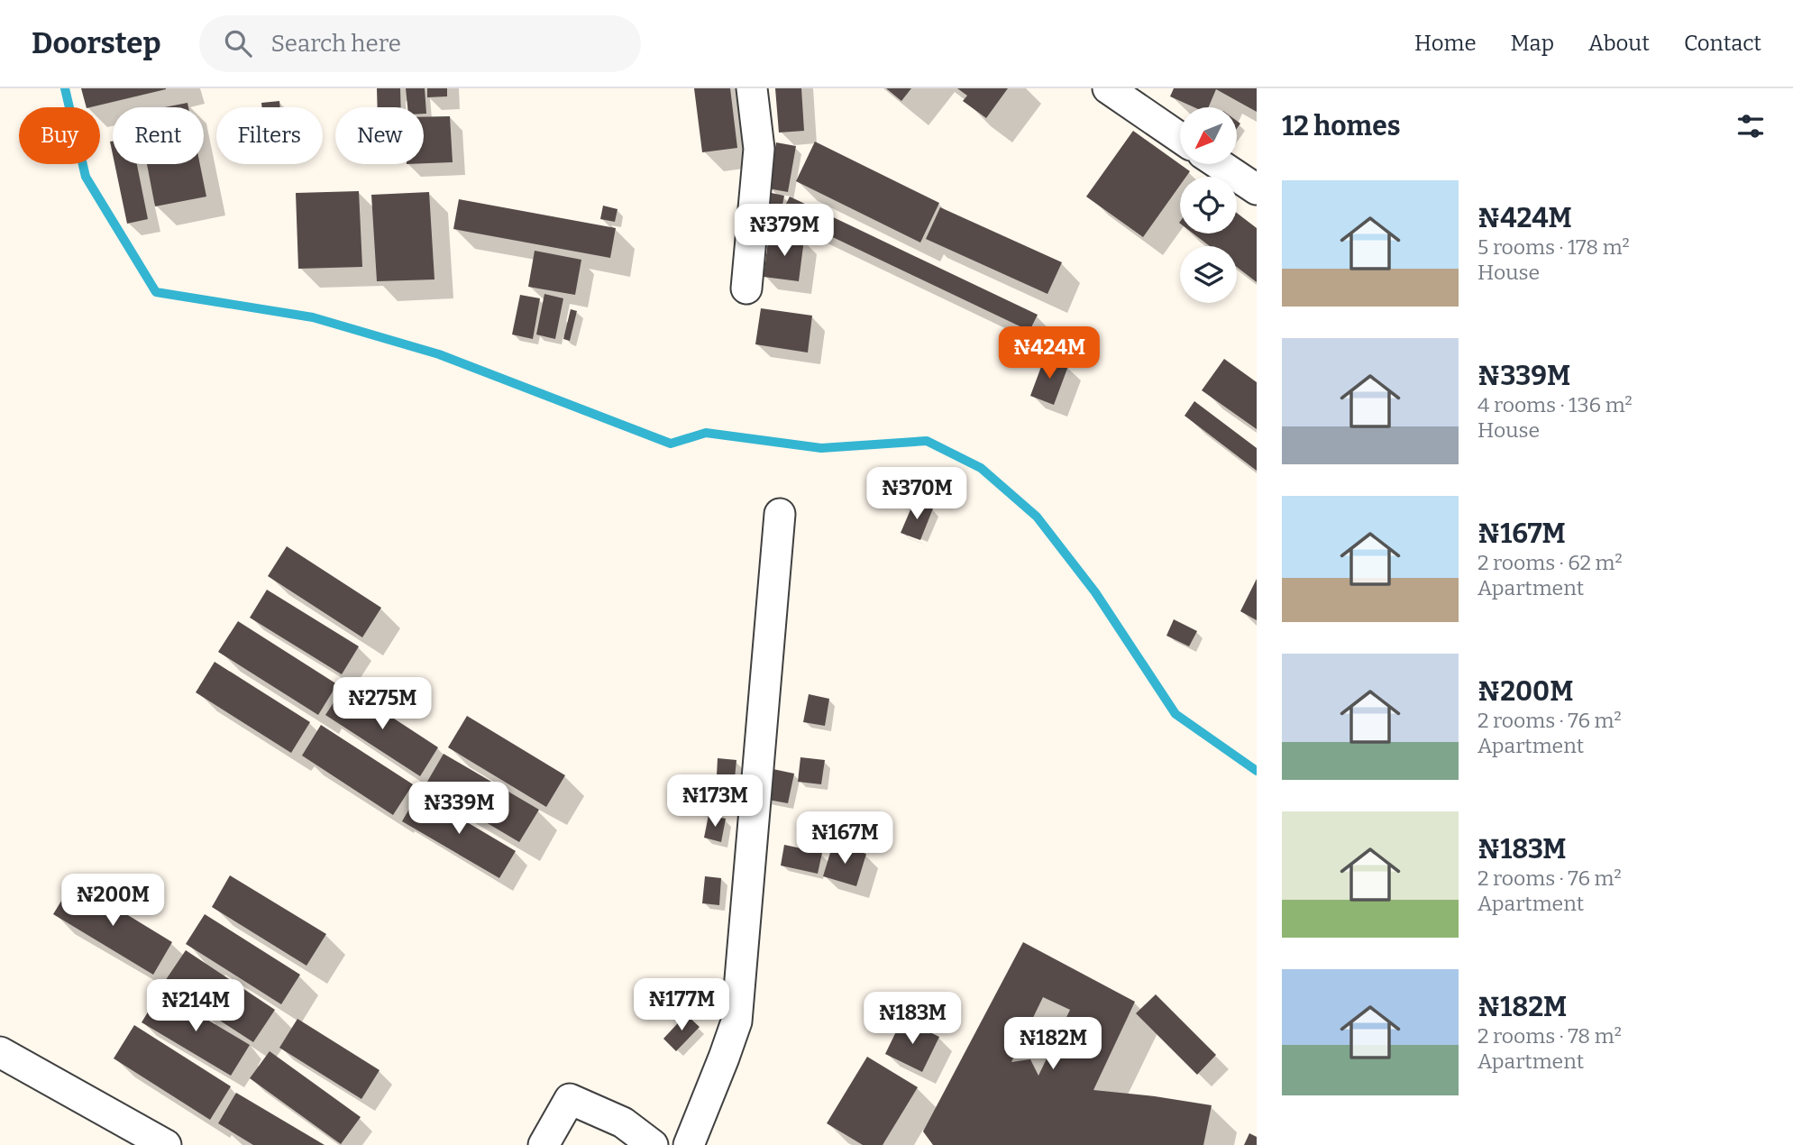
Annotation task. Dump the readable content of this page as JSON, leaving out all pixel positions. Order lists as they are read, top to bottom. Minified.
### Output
{"north":"bottom left","page":{"header":"Doorstep","search":"Search here","nav":["Home","Map","About","Contact"],"heading":"12 homes","chip":["Buy","Rent","Filters","New"],"list":[{"name":"₦424M","note":"5 rooms · 178 m² · House"},{"name":"₦339M","note":"4 rooms · 136 m² · House"},{"name":"₦167M","note":"2 rooms · 62 m² · Apartment"},{"name":"₦200M","note":"2 rooms · 76 m² · Apartment"},{"name":"₦183M","note":"2 rooms · 76 m² · Apartment"},{"name":"₦182M","note":"2 rooms · 78 m² · Apartment"}],"price":["₦379M","₦424M","₦370M","₦275M","₦173M","₦339M","₦167M","₦200M","₦177M","₦214M","₦183M","₦182M"]}}
